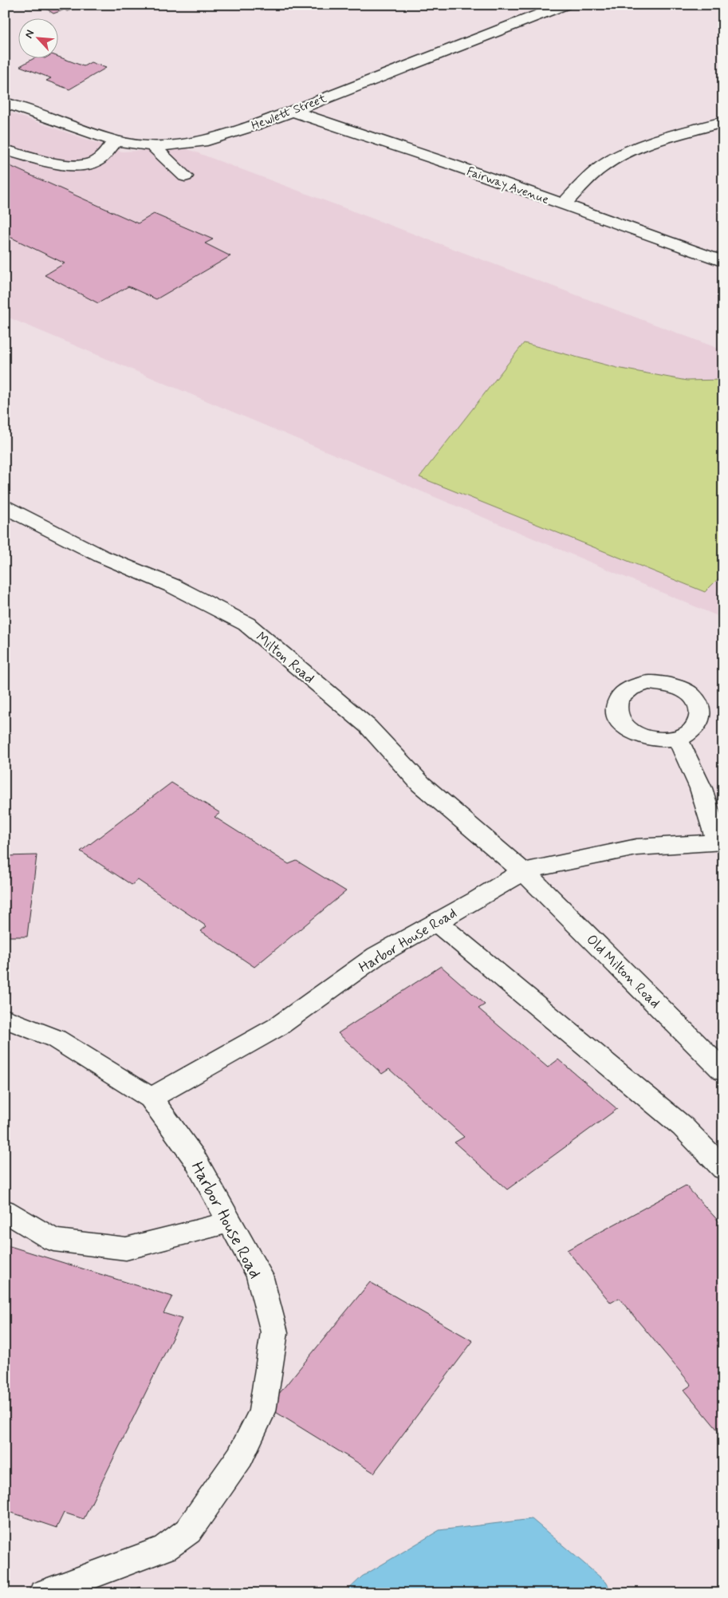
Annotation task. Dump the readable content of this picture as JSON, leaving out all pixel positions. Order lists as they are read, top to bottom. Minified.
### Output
{"streets":{"street":["Hewlett Street","Fairway Avenue","Milton Road","Harbor House Road","Old Milton Road"]},"crossings":[["Hewlett Street","Fairway Avenue"],["Milton Road","Harbor House Road"],["Milton Road","Old Milton Road"],["Harbor House Road","Old Milton Road"]],"north":"top left"}
